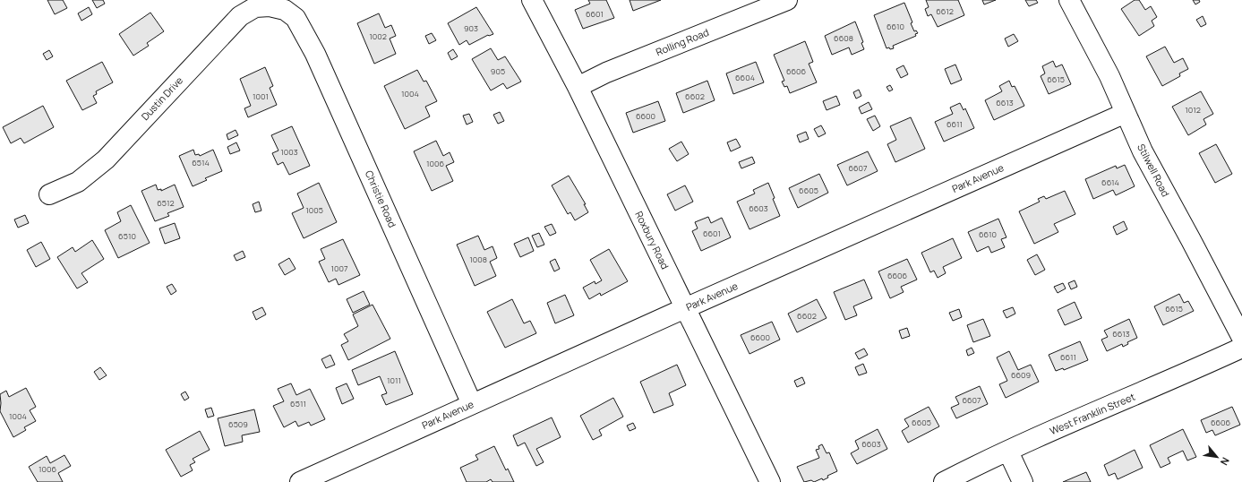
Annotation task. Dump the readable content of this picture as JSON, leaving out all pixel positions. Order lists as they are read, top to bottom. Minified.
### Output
{"streets":{"street":["Rolling Road","Dustin Drive","Stilwell Road","Park Avenue","Christie Road","Roxbury Road","West Franklin Street"]},"crossings":[["Rolling Road","Roxbury Road"],["Dustin Drive","Christie Road"],["Stilwell Road","Park Avenue"],["Park Avenue","Christie Road"],["Park Avenue","Roxbury Road"]],"house_numbers":["6612","6601","6610","903","1002","6608","905","6606","6604","6615","1004","1001","6602","6613","1012","6600","6611","1003","6514","1006","6607","6614","6605","6512","6603","1005","6601","6610","6510","1008","1007","6606","6615","6602","6613","6600","6611","6609","1011","6607","6511","1004","6605","6606","6509","6603","1006"],"north":"bottom right"}
